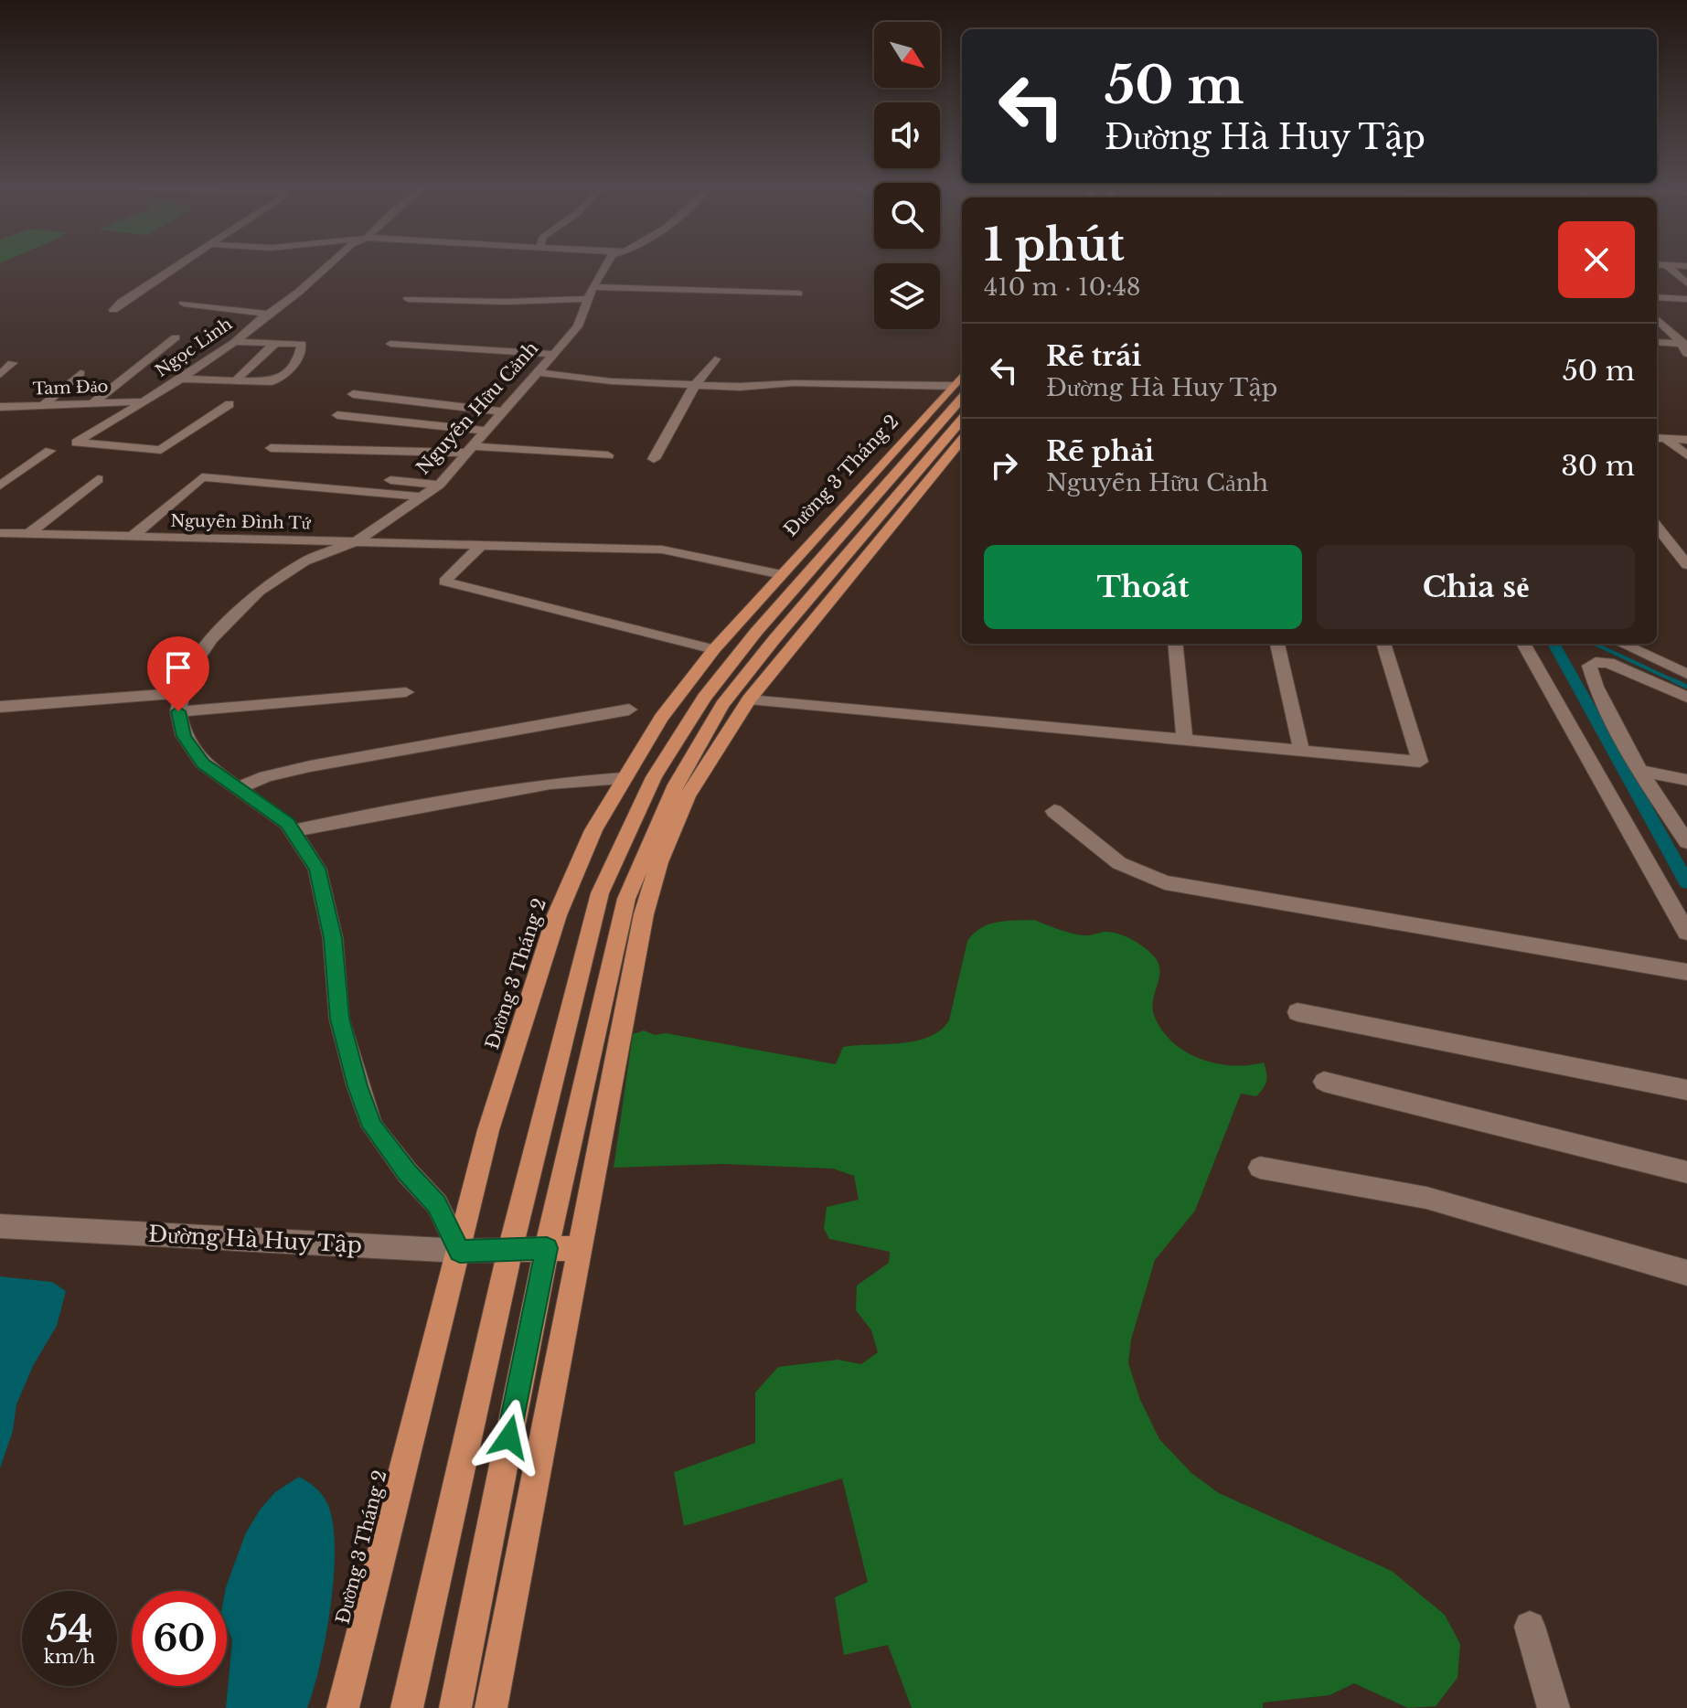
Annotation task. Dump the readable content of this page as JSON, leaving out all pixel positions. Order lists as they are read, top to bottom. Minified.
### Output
{"streets":{"main road":["Đường 3 Tháng 2"],"street":["Ngọc Linh","Tam Đảo","Nguyễn Hữu Cảnh","Nguyễn Đình Tứ","Đường Hà Huy Tập"]},"crossings":[["Ngọc Linh","Tam Đảo"],["Nguyễn Hữu Cảnh","Nguyễn Đình Tứ"],["Đường 3 Tháng 2","Nguyễn Đình Tứ"],["Đường 3 Tháng 2","Đường Hà Huy Tập"]],"north":"bottom right","page":{"turn":["50 m","Đường Hà Huy Tập"],"heading":["1 phút","410 m · 10:48"],"list":[{"name":"Rẽ trái","note":"Đường Hà Huy Tập","value":"50 m"},{"name":"Rẽ phải","note":"Nguyễn Hữu Cảnh","value":"30 m"}],"buttons":["Thoát","Chia sẻ"],"speed":"54 km/h","limit":"60"}}
